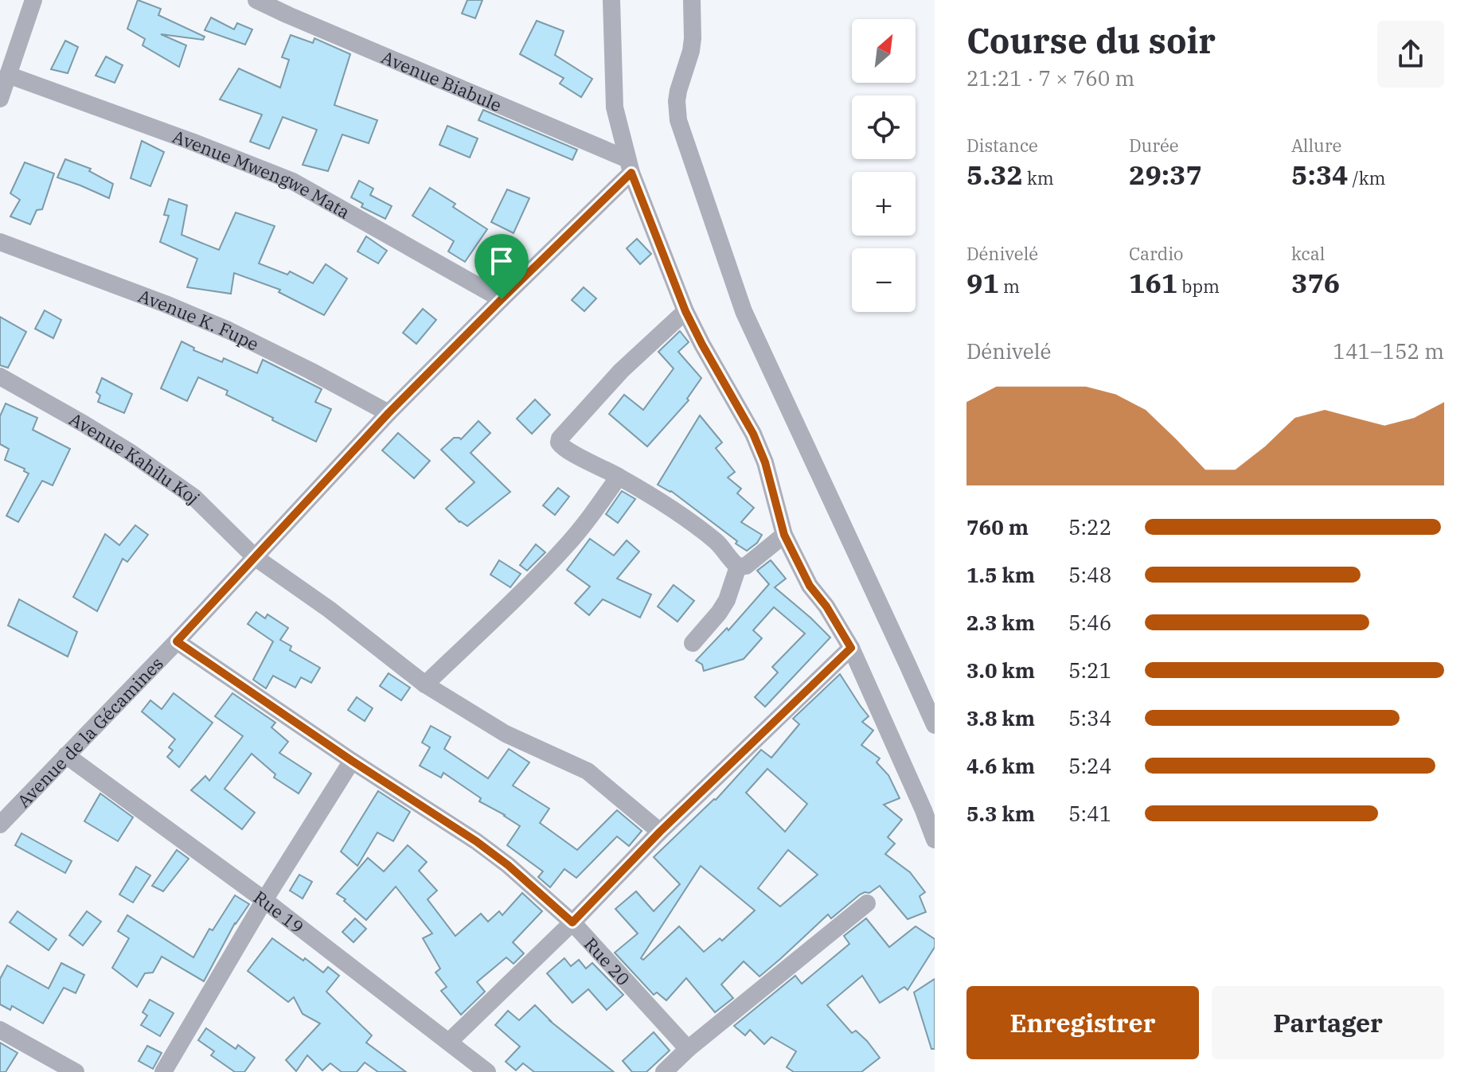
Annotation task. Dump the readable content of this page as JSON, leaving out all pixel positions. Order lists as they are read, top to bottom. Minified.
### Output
{"streets":{"street":["Avenue Biabule","Avenue Mwengwe Mata","Avenue K. Fupe","Avenue Kahilu Koj","Avenue de la Gécamines","Rue 19","Rue 20"]},"crossings":[["Avenue Biabule","Avenue de la Gécamines"],["Avenue Mwengwe Mata","Avenue de la Gécamines"],["Avenue K. Fupe","Avenue de la Gécamines"],["Avenue Kahilu Koj","Avenue de la Gécamines"],["Avenue de la Gécamines","Rue 19"],["Avenue de la Gécamines","Rue 20"]],"north":"top right","page":{"heading":["Course du soir","21:21 · 7 × 760 m"],"map_buttons":["+","−"],"stats":[["Distance","5.32 km"],["Durée","29:37"],["Allure","5:34 /km"],["Dénivelé","91 m"],["Cardio","161 bpm"],["kcal","376"]],"chart":["Dénivelé","141–152 m"],"list":[{"name":"760 m","note":"5:22"},{"name":"1.5 km","note":"5:48"},{"name":"2.3 km","note":"5:46"},{"name":"3.0 km","note":"5:21"},{"name":"3.8 km","note":"5:34"},{"name":"4.6 km","note":"5:24"},{"name":"5.3 km","note":"5:41"}],"buttons":["Enregistrer","Partager"]}}
